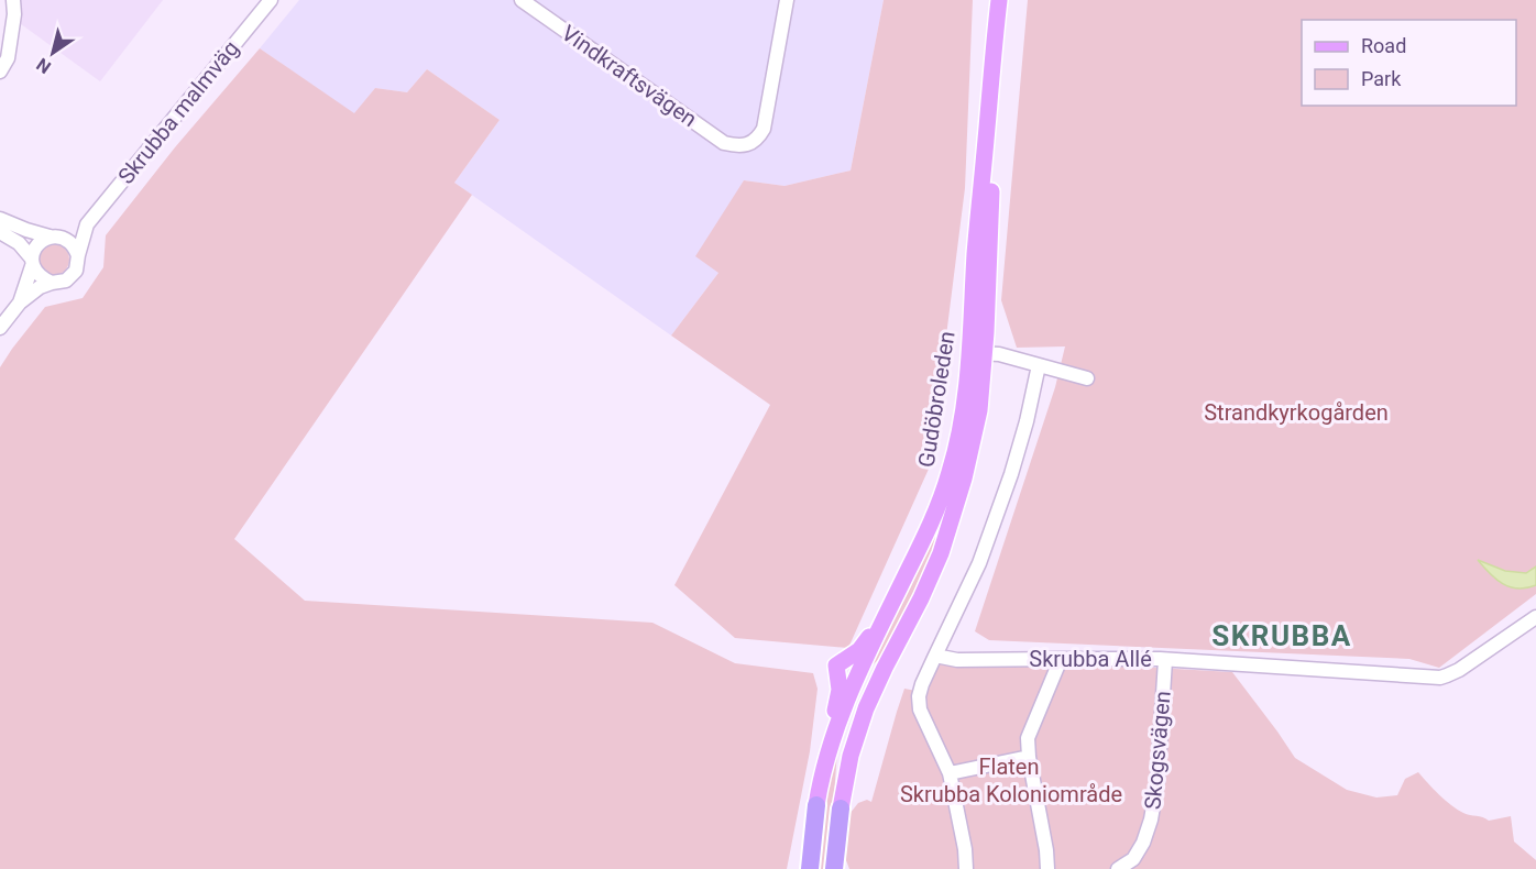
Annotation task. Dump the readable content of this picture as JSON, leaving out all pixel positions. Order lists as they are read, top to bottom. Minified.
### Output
{"streets":{"highway":["Gudöbroleden"],"street":["Vindkraftsvägen","Skrubba malmväg","Skrubba Allé","Skogsvägen"]},"crossings":[["Skrubba Allé","Skogsvägen"]],"districts":["SKRUBBA"],"parks":["Strandkyrkogården","Flaten","Skrubba Koloniområde"],"legend":["Road","Park"],"north":"bottom left"}
